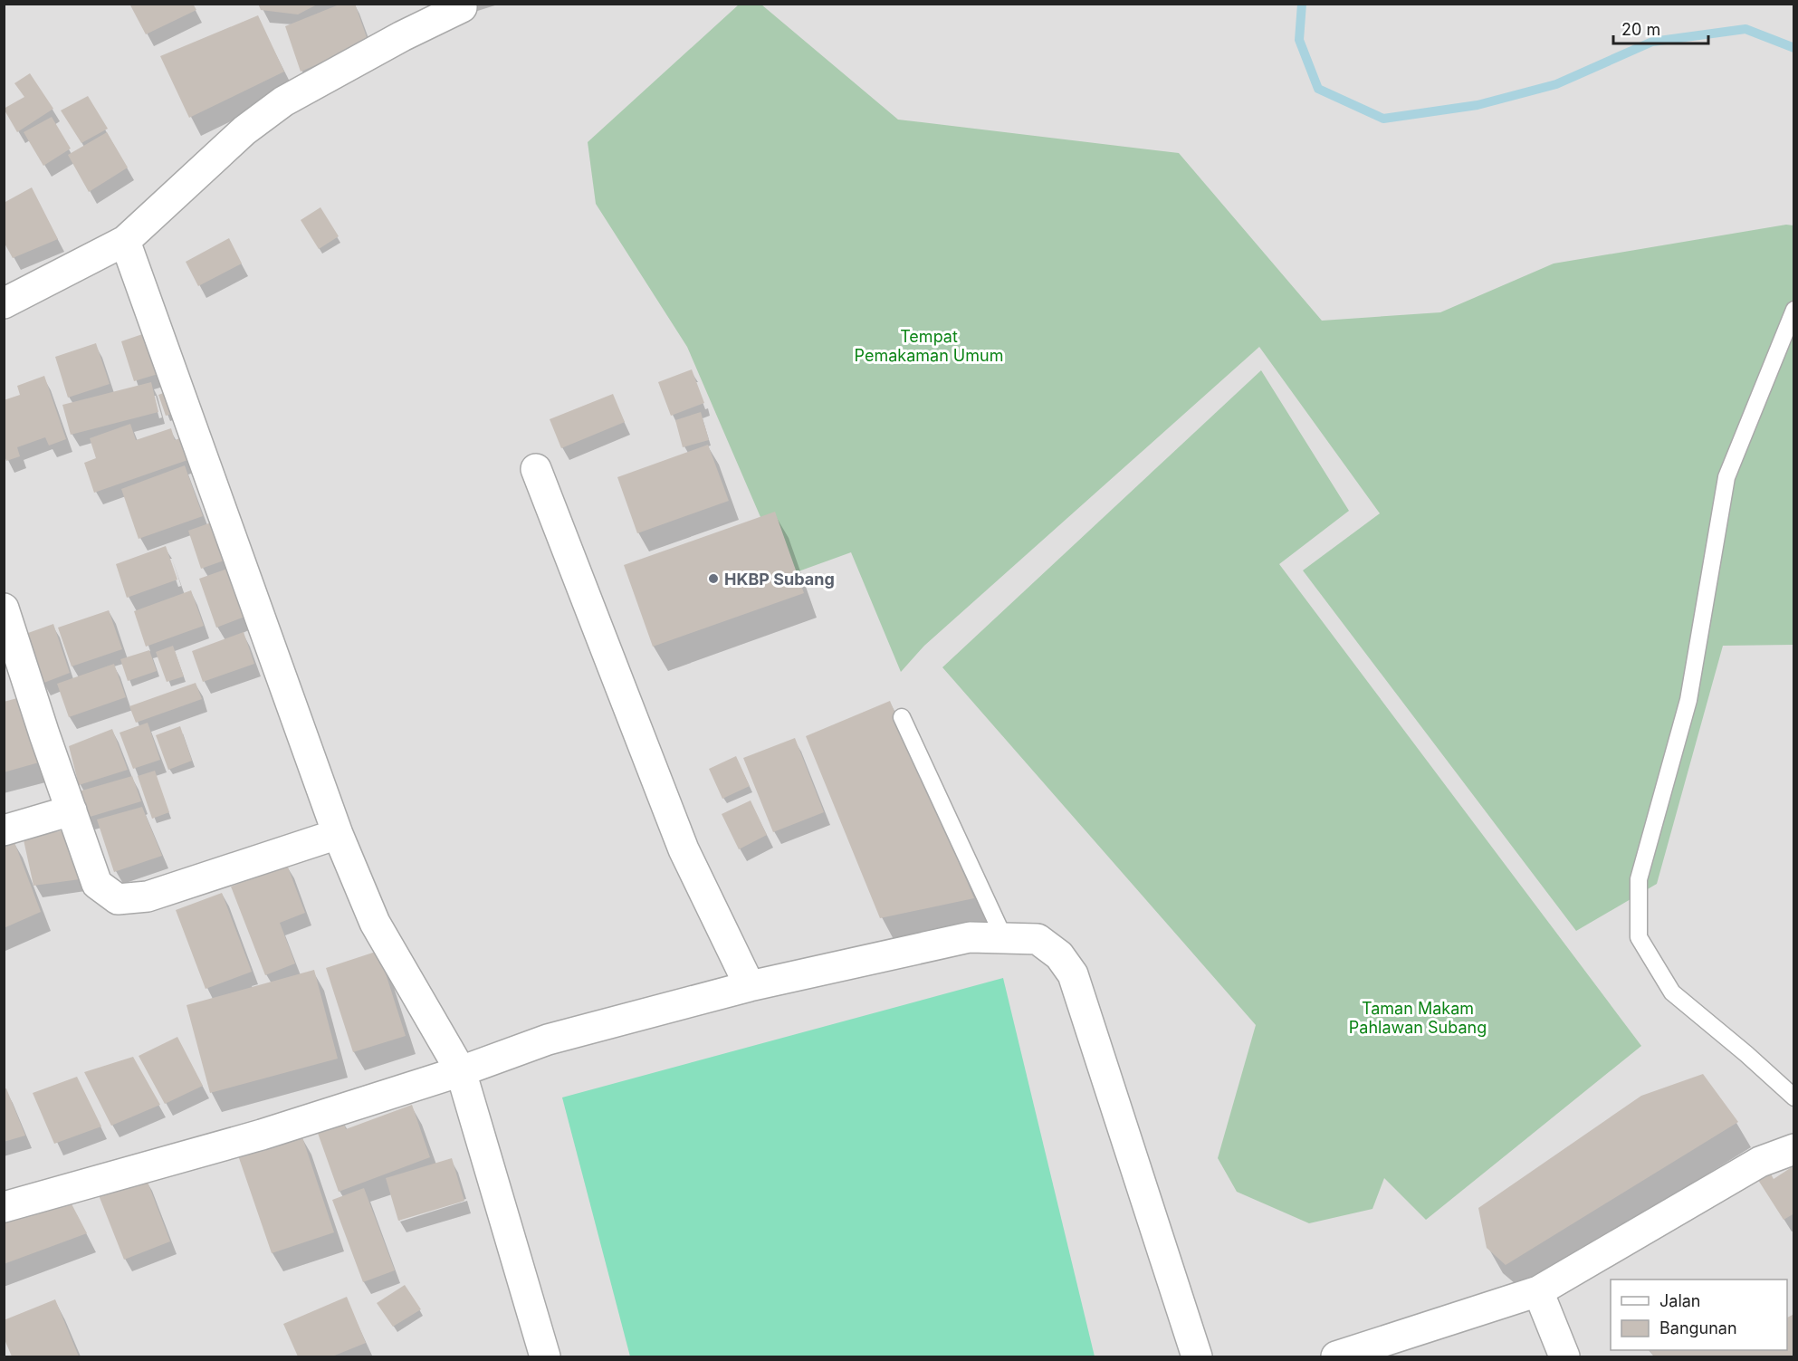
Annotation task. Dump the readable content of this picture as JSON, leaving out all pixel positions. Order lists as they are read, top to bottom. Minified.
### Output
{"parks":["Tempat Pemakaman Umum","Taman Makam Pahlawan Subang"],"places":["HKBP Subang"],"legend":["Jalan","Bangunan"],"scale_bar":"20 m"}
